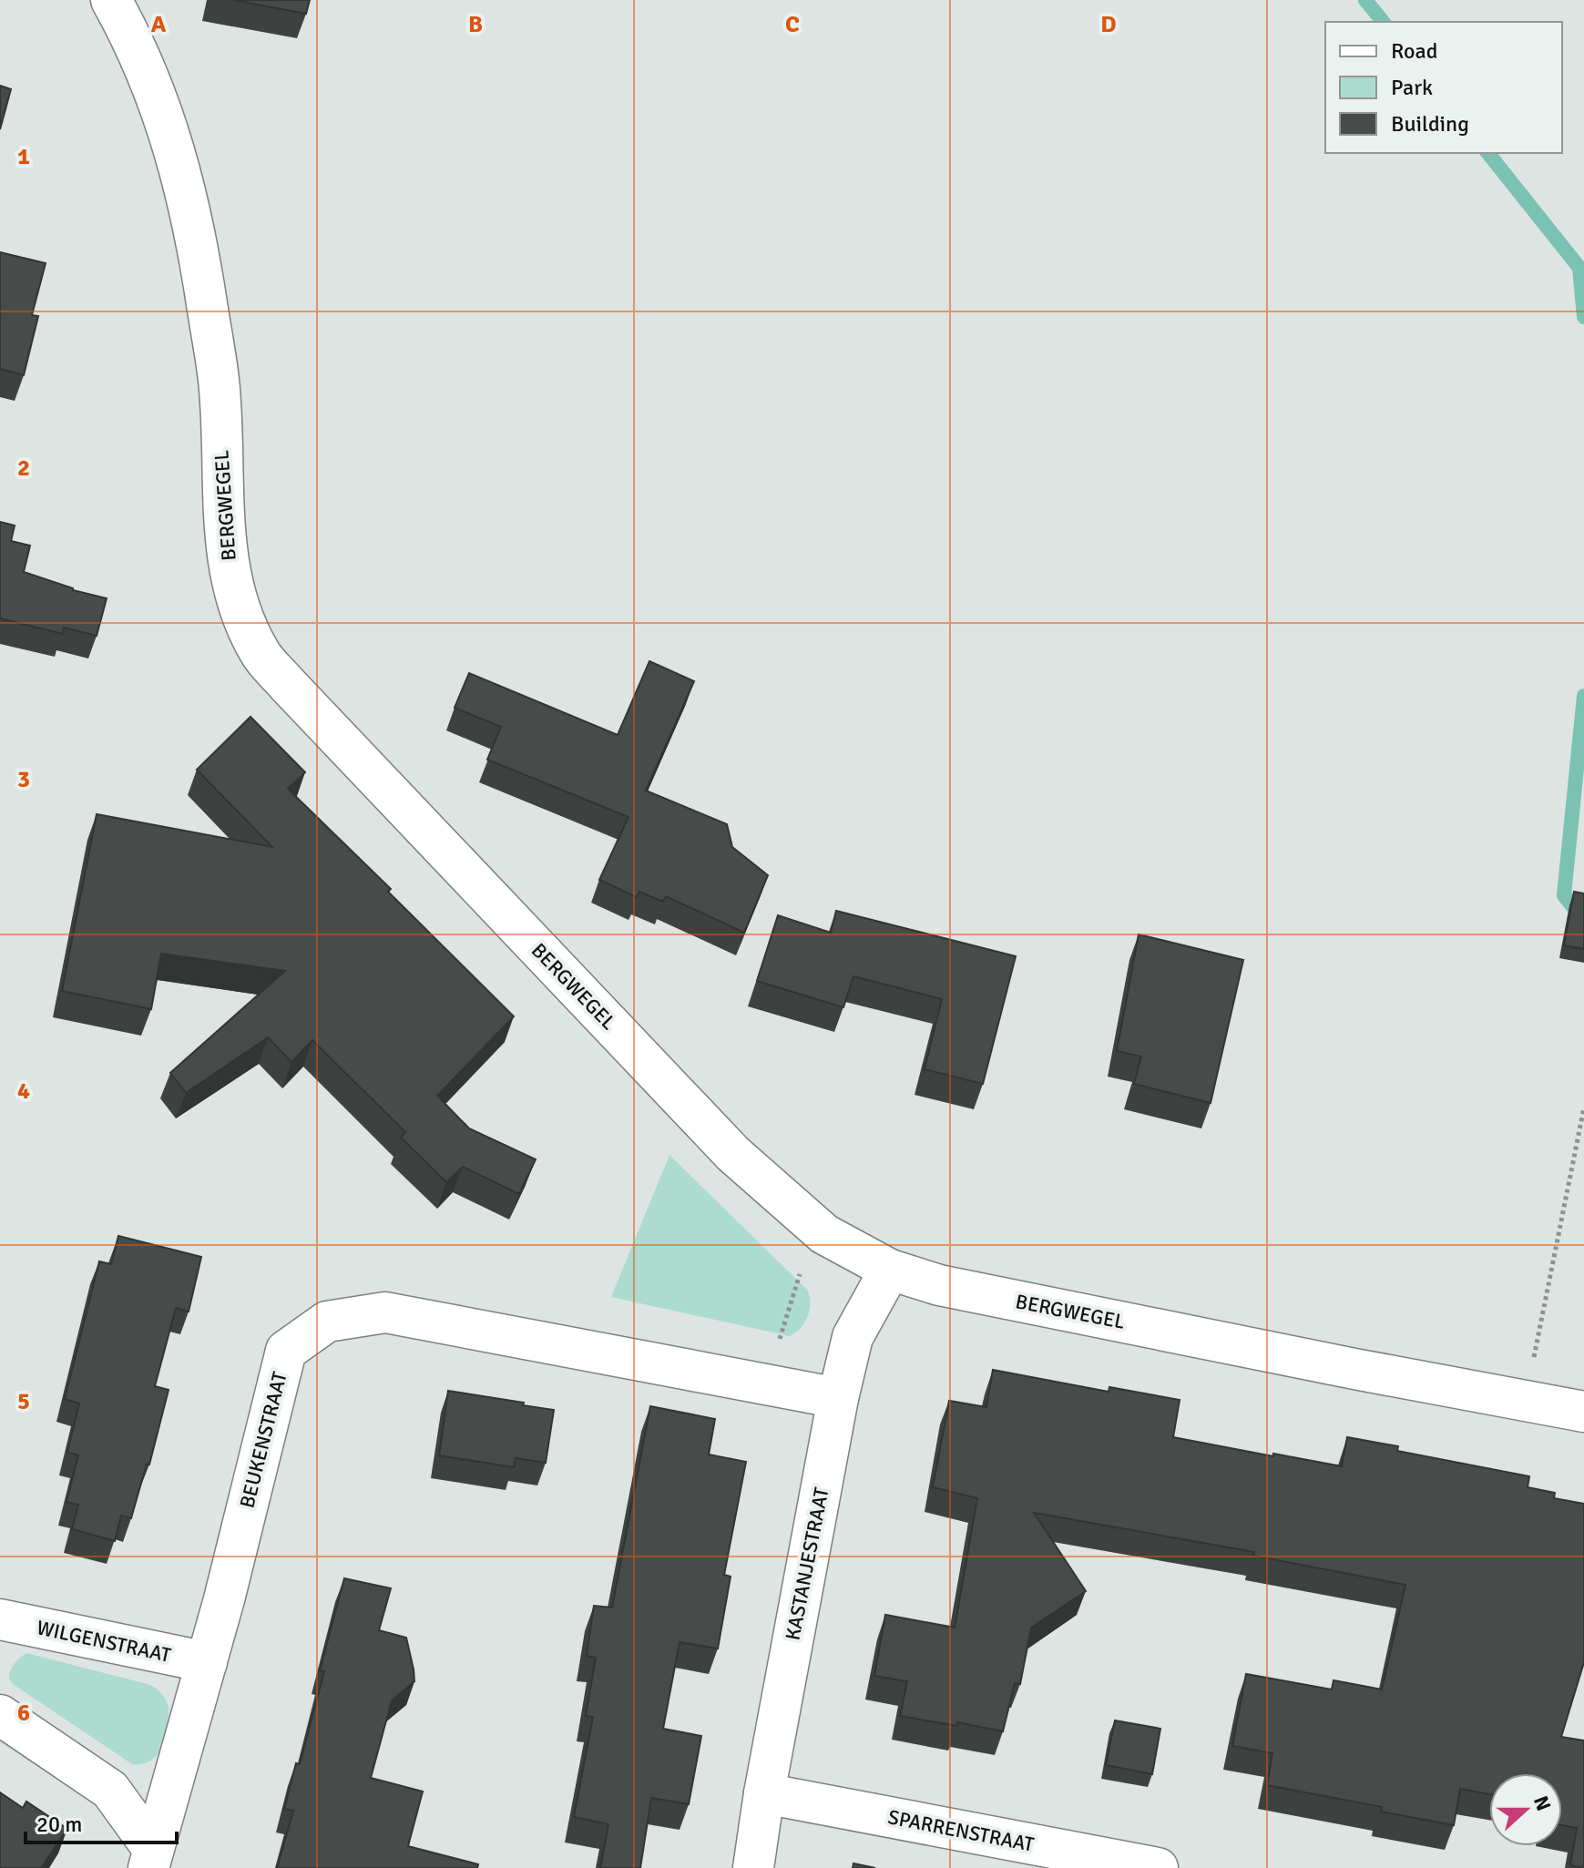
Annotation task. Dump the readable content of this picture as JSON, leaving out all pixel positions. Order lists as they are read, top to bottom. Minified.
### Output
{"streets":{"street":["BERGWEGEL","BEUKENSTRAAT","KASTANJESTRAAT","WILGENSTRAAT","SPARRENSTRAAT"]},"crossings":[["BERGWEGEL","KASTANJESTRAAT"],["BEUKENSTRAAT","KASTANJESTRAAT"],["BEUKENSTRAAT","WILGENSTRAAT"],["KASTANJESTRAAT","SPARRENSTRAAT"]],"legend":["Road","Park","Building"],"scale_bar":"20 m","north":"right","grid":{"columns":["A","B","C","D"],"rows":["1","2","3","4","5","6"]}}
